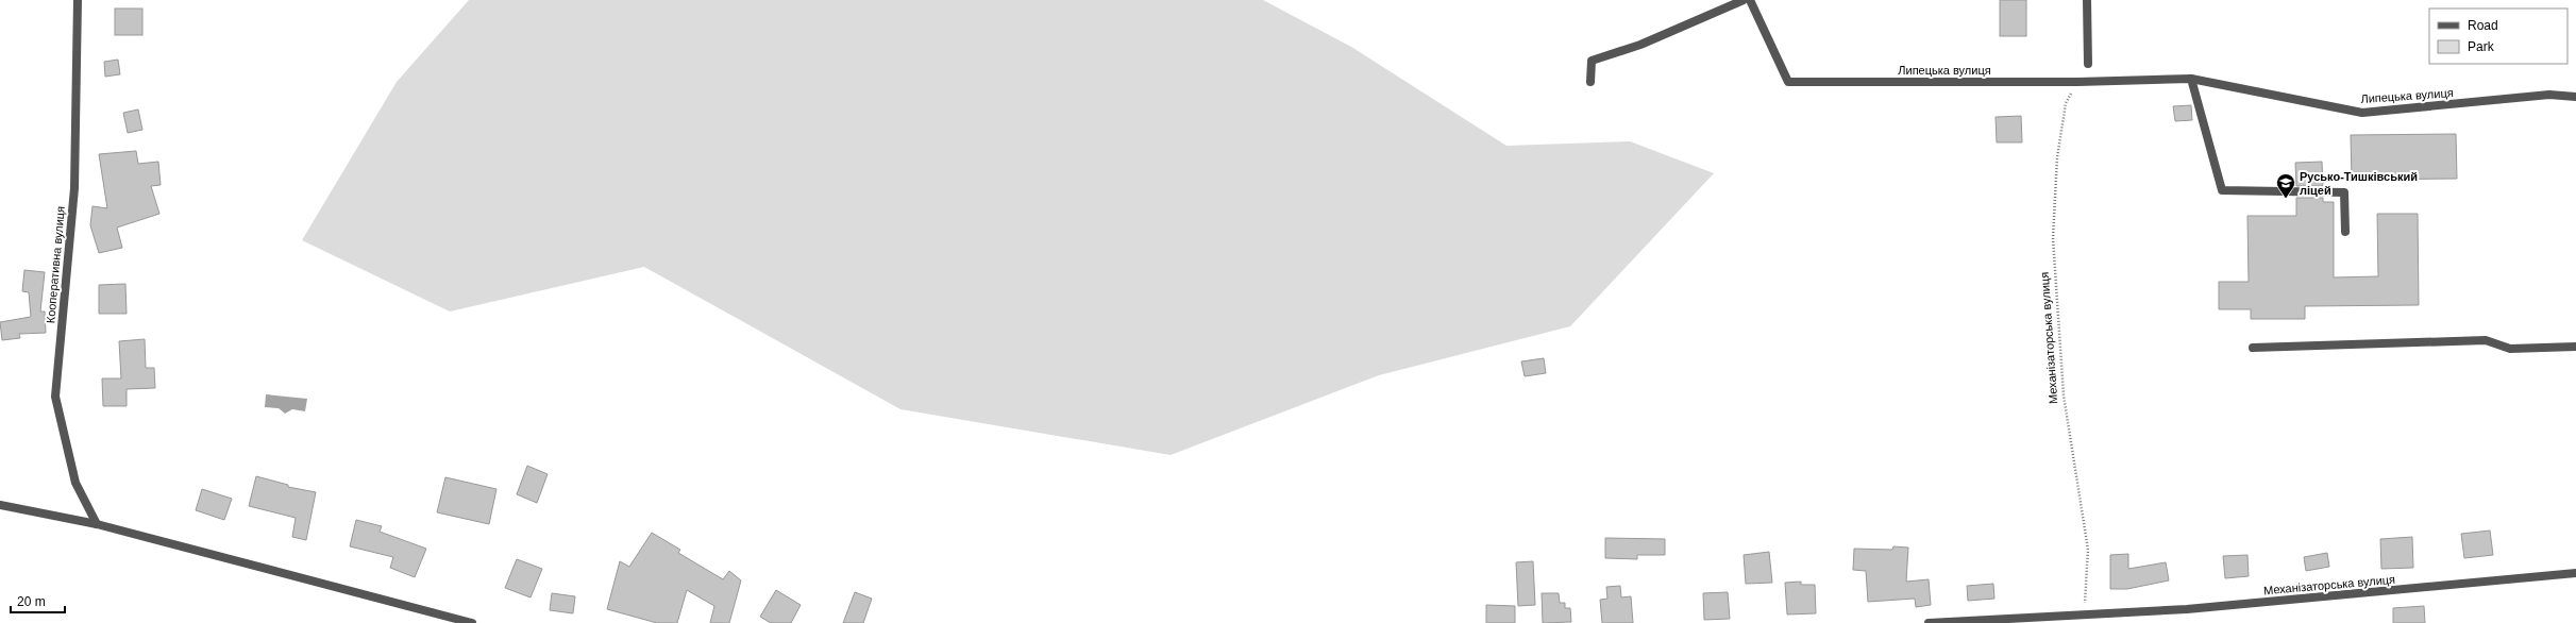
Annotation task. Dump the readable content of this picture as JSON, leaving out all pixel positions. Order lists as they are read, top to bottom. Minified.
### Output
{"streets":{"street":["Липецька вулиця","Кооперативна вулиця","Механізаторська вулиця"]},"crossings":[["Липецька вулиця","Механізаторська вулиця"]],"places":{"school or university":["Русько-Тишківський ліцей"]},"legend":["Road","Park"],"scale_bar":"20 m"}
